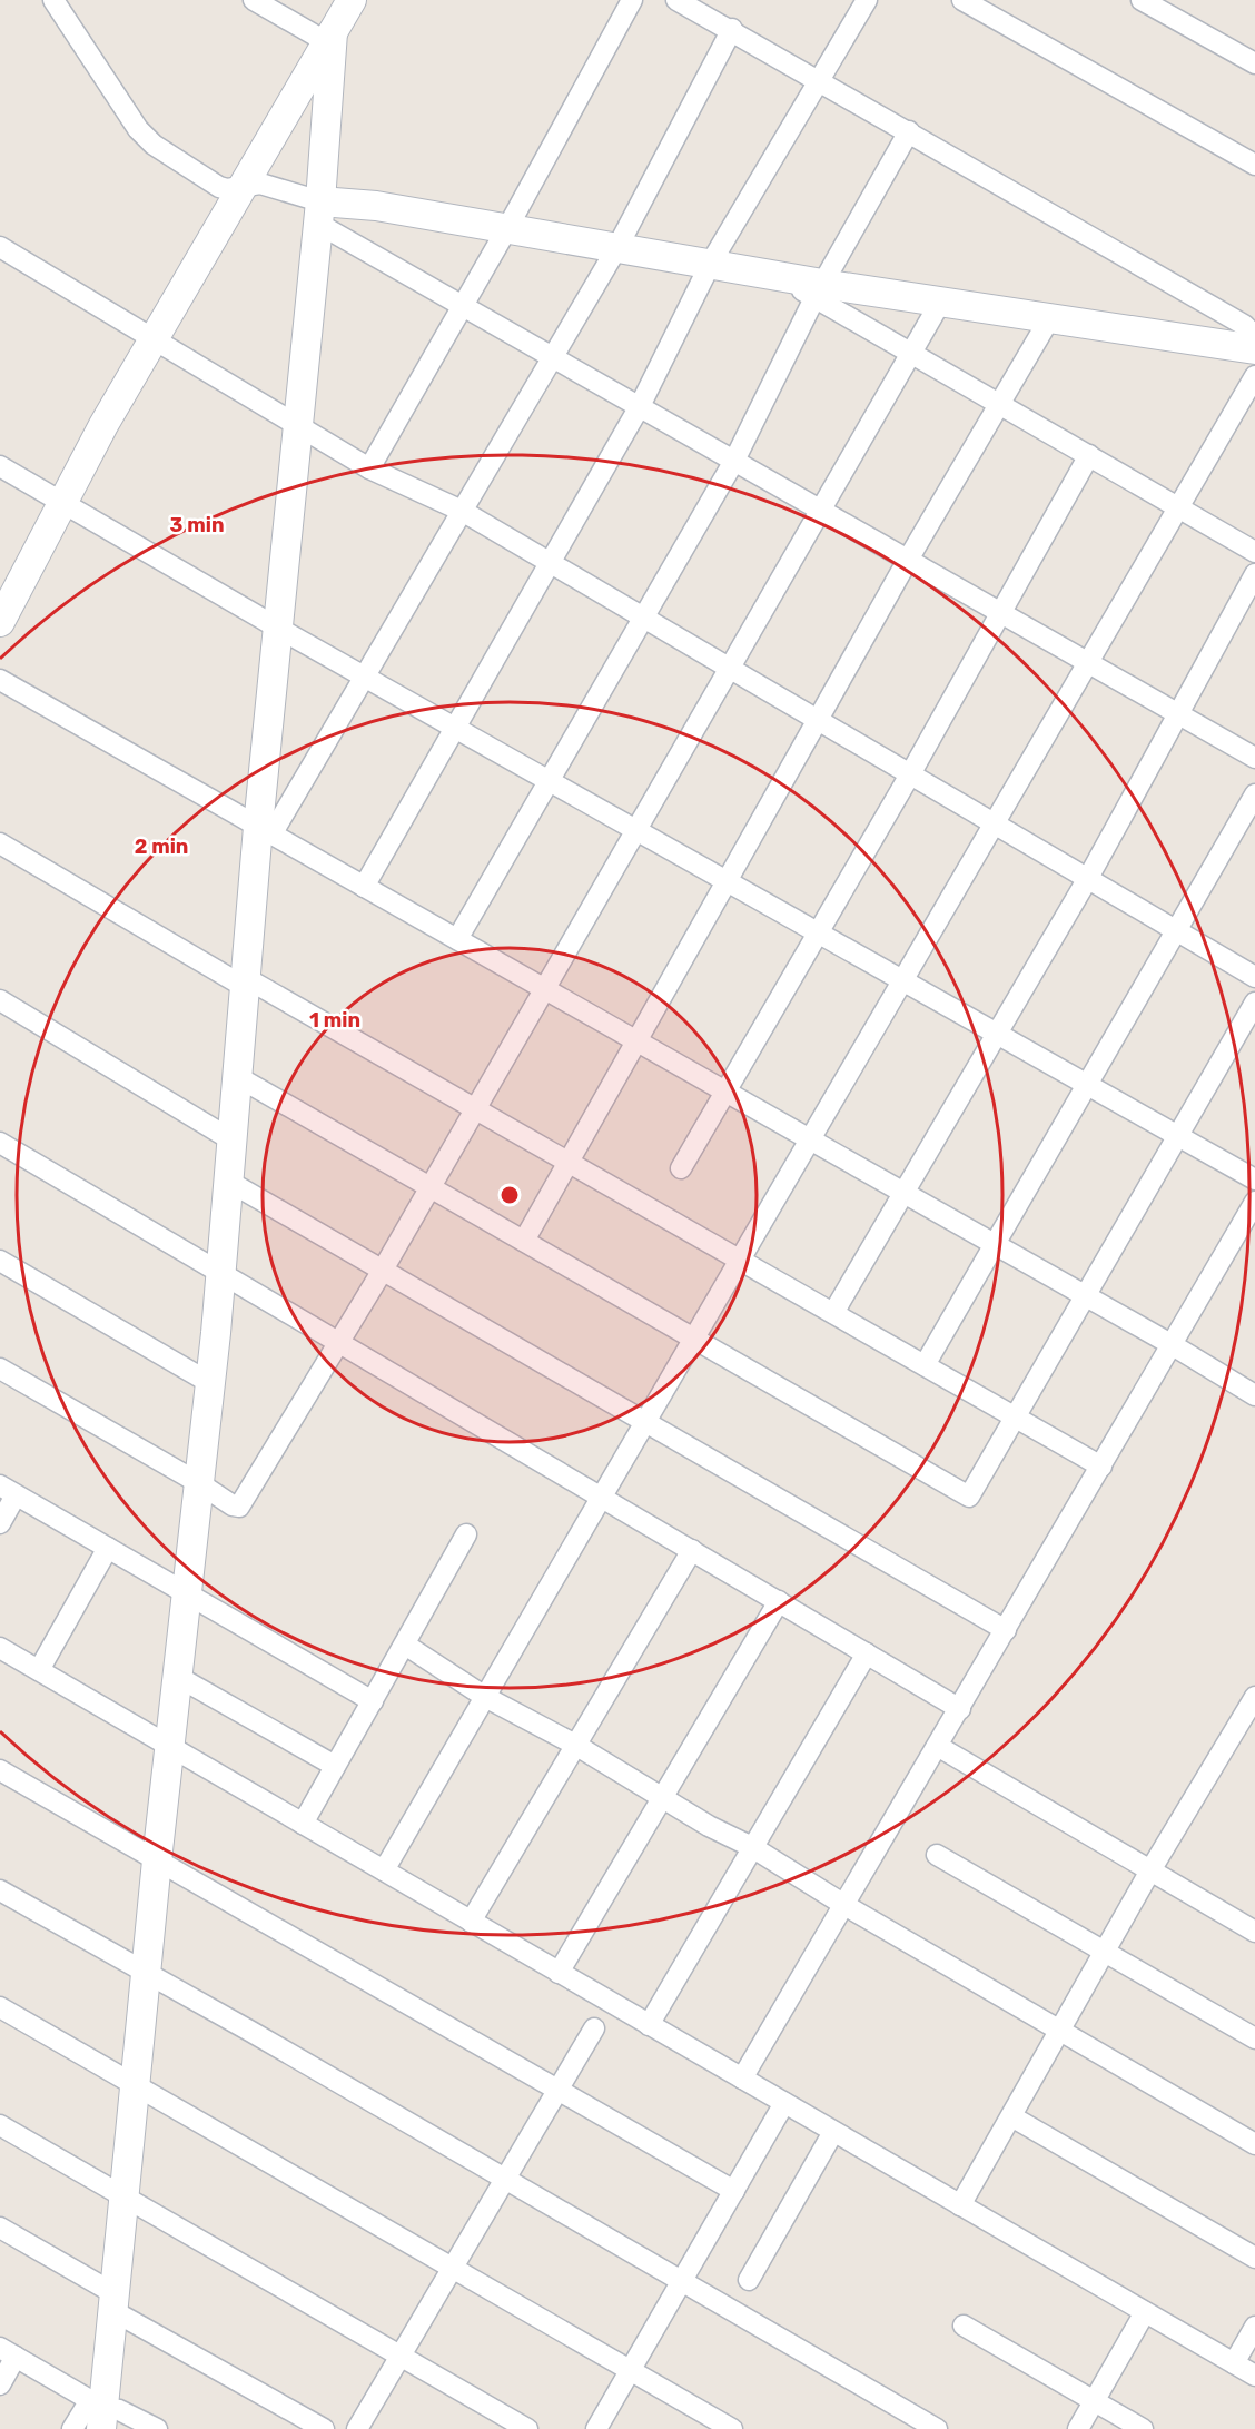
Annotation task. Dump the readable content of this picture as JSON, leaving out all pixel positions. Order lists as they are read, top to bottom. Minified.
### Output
{"rings":["3 min","2 min","1 min"]}
